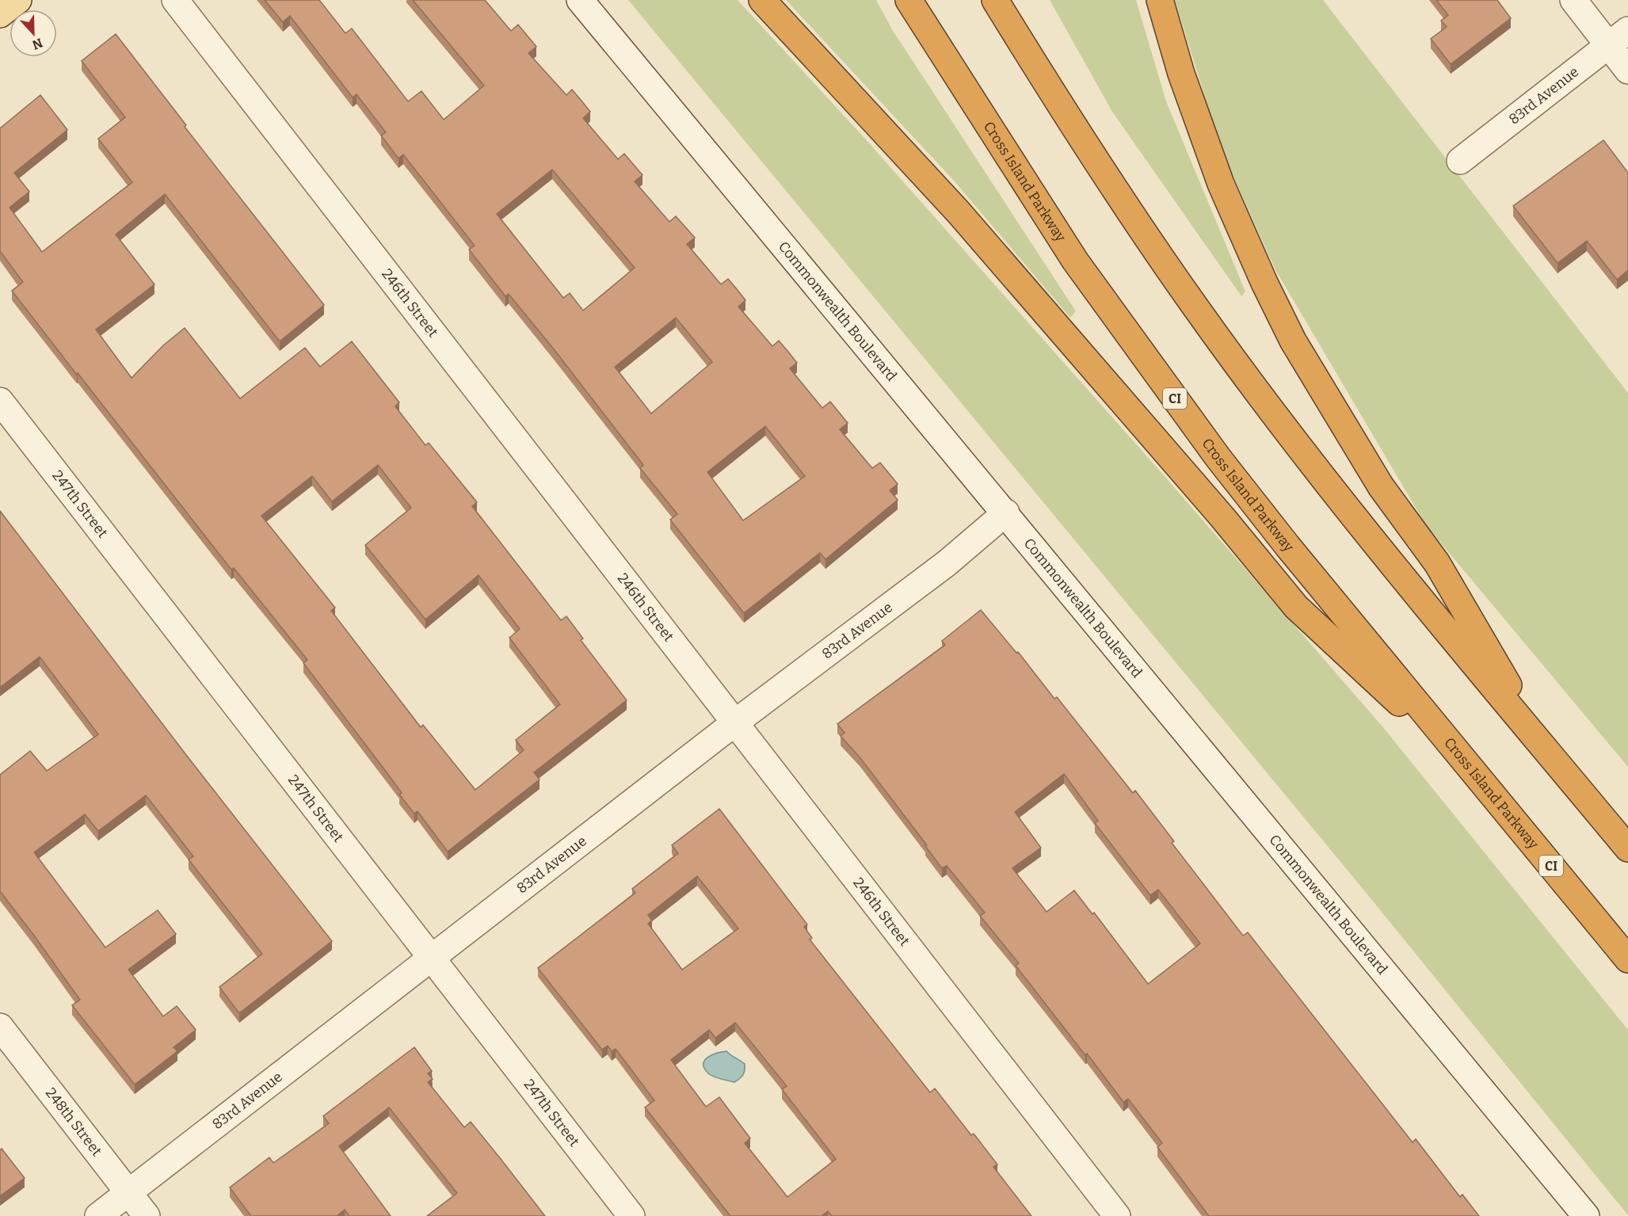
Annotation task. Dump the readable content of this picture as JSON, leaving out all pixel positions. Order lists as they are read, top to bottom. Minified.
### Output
{"streets":{"highway":["Cross Island Parkway","CI"],"street":["83rd Avenue","246th Street","Commonwealth Boulevard","247th Street","248th Street"]},"crossings":[["83rd Avenue","246th Street"],["83rd Avenue","Commonwealth Boulevard"],["83rd Avenue","247th Street"],["83rd Avenue","248th Street"]],"north":"bottom"}
